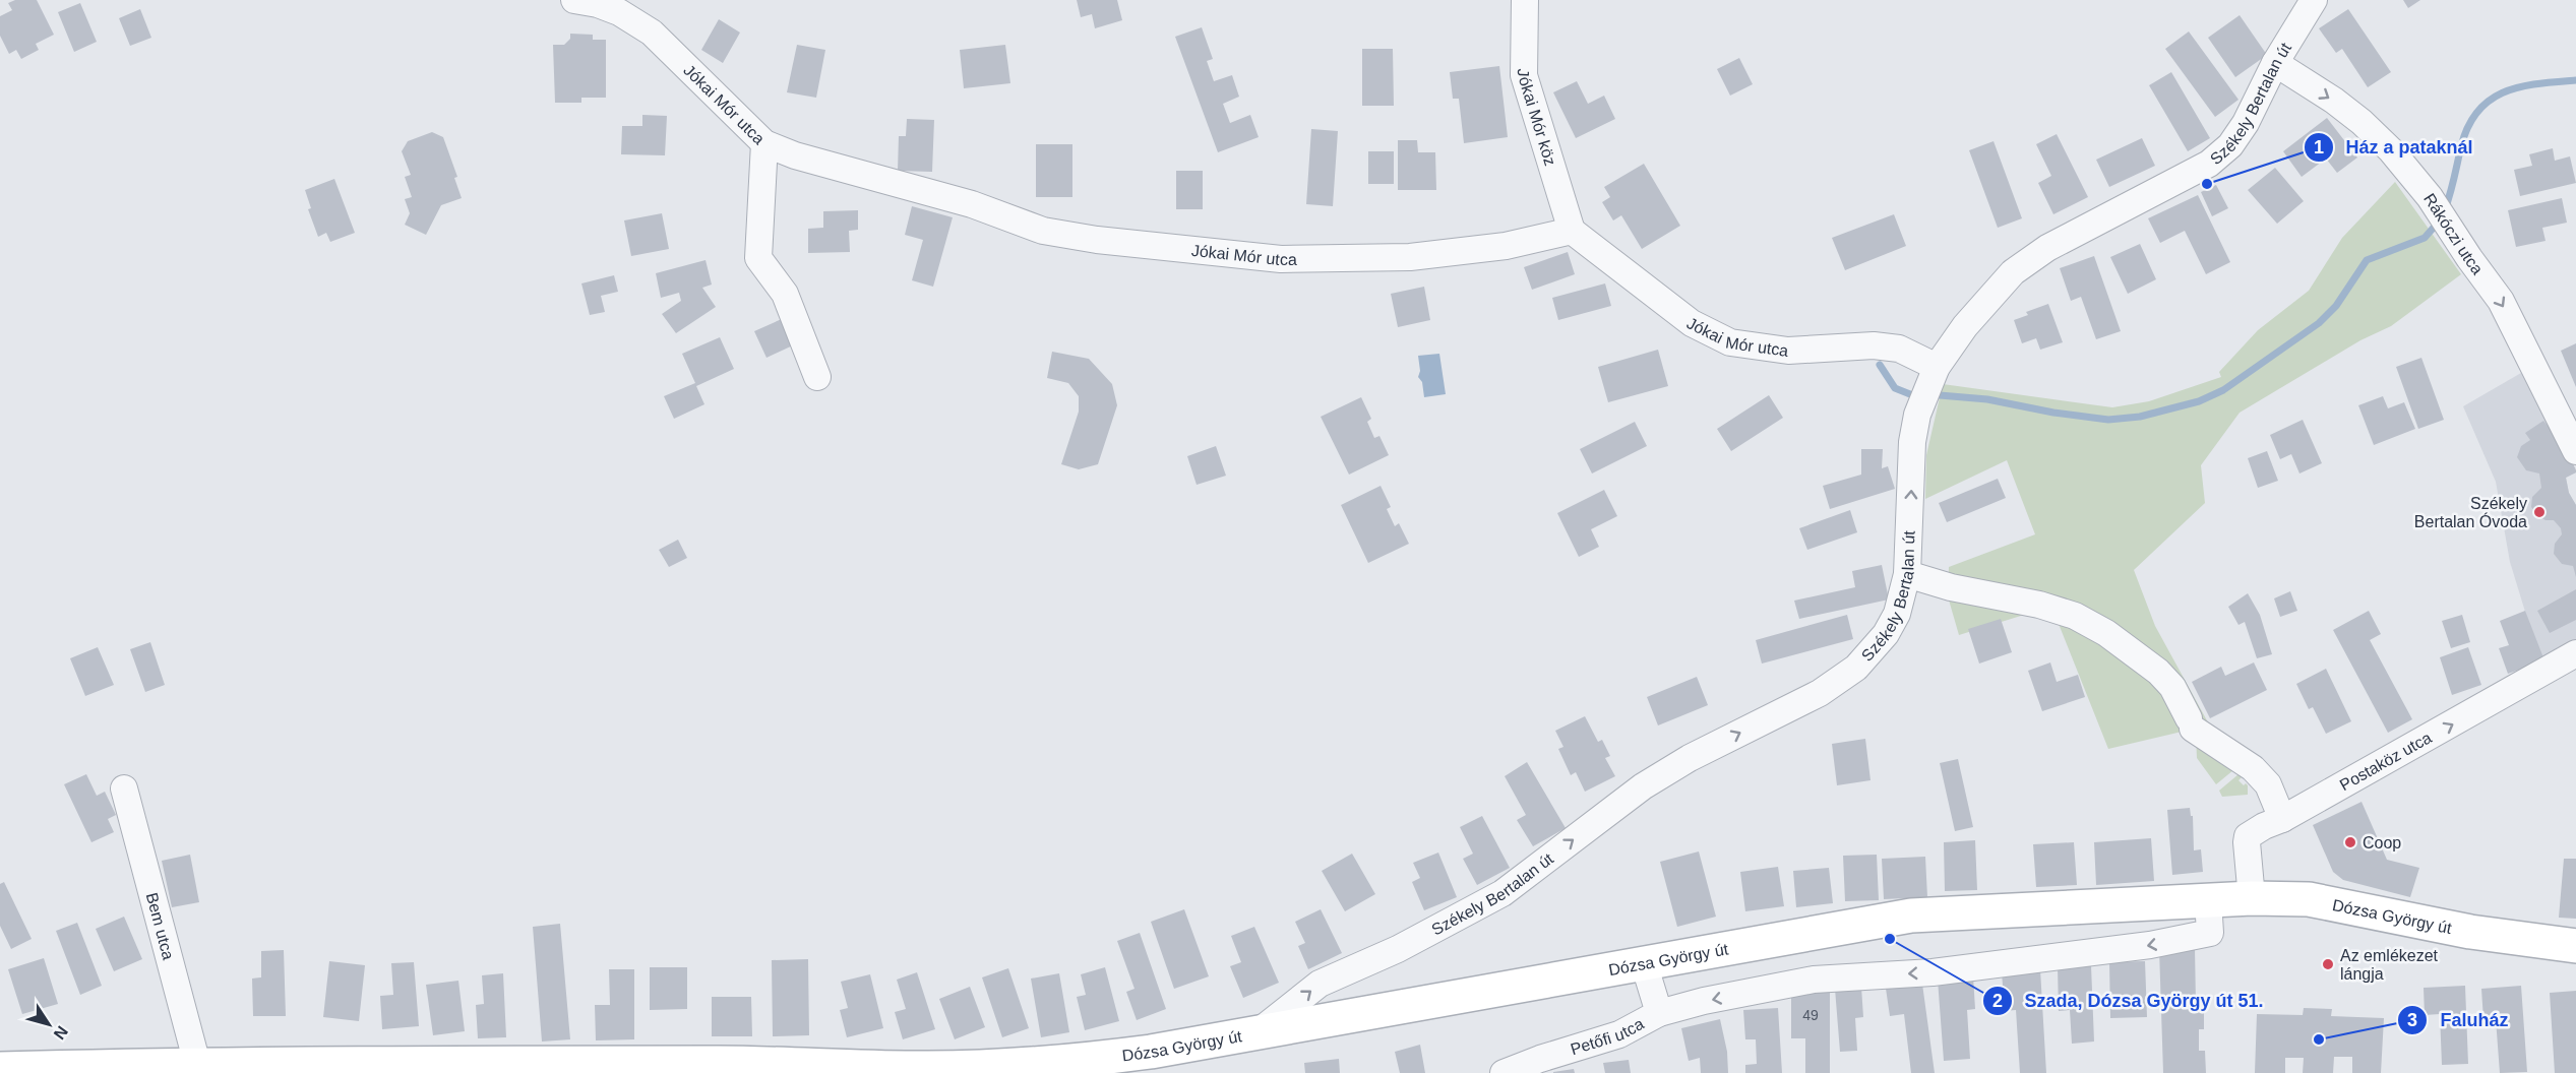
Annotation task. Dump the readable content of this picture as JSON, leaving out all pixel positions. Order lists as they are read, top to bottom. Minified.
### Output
{"streets":{"main road":["Dózsa György út"],"street":["Székely Bertalan út","Jókai Mór utca","Jókai Mór köz","Rákóczi utca","Postaköz utca","Bem utca","Petőfi utca"]},"crossings":[["Székely Bertalan út","Jókai Mór utca"],["Székely Bertalan út","Rákóczi utca"],["Székely Bertalan út","Dózsa György út"],["Jókai Mór utca","Jókai Mór köz"],["Postaköz utca","Dózsa György út"],["Dózsa György út","Bem utca"],["Dózsa György út","Petőfi utca"]],"one_way":["Székely Bertalan út","Rákóczi utca","Postaköz utca"],"places":["Ház a pataknál","Székely Bertalan Óvoda","Coop","Szada, Dózsa György út 51.","Az emlékezet lángja","Faluház"],"house_numbers":["49"],"north":"bottom right"}
